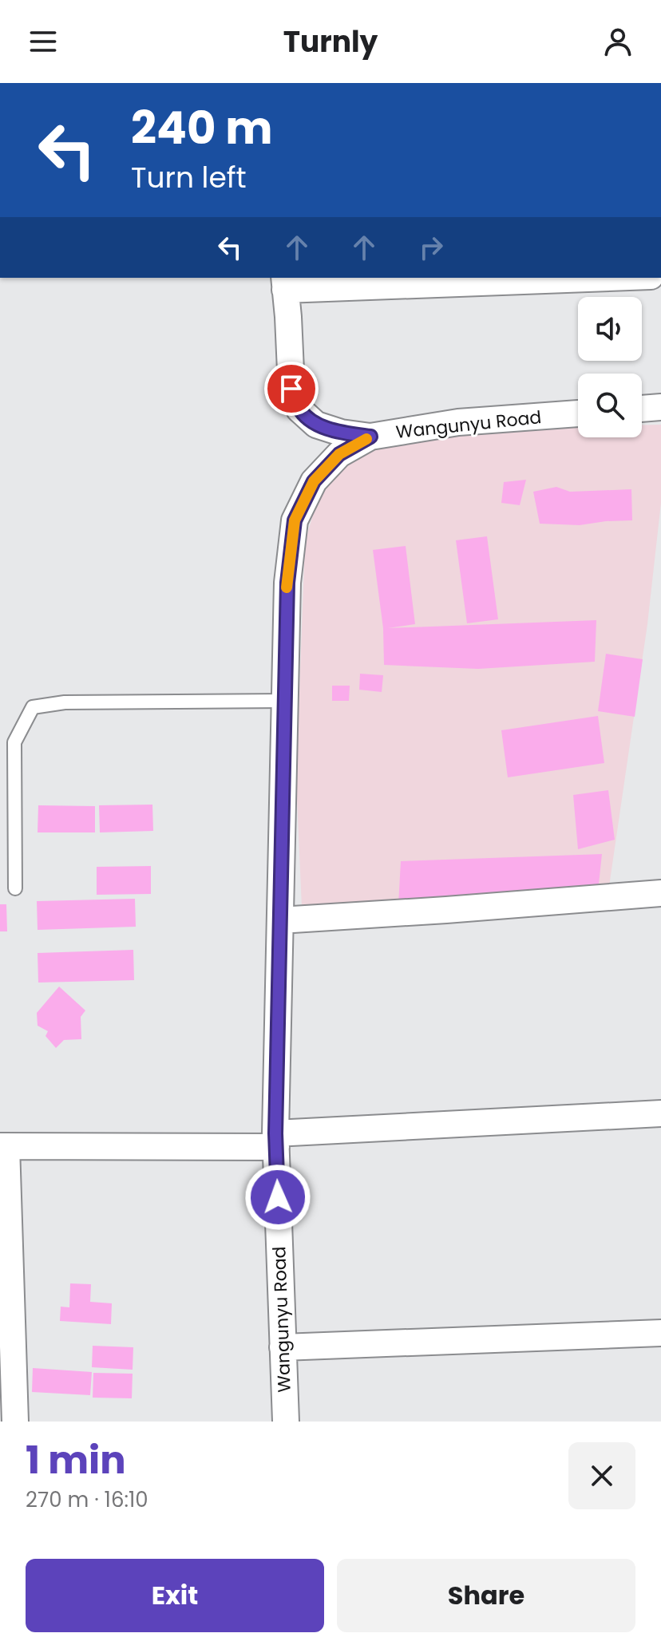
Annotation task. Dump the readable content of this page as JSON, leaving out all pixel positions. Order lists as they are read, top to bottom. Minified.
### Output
{"streets":{"street":["Wangunyu Road"]},"page":{"header":"Turnly","turn":["240 m","Turn left"],"heading":["1 min","270 m · 16:10"],"buttons":["Exit","Share"]}}
